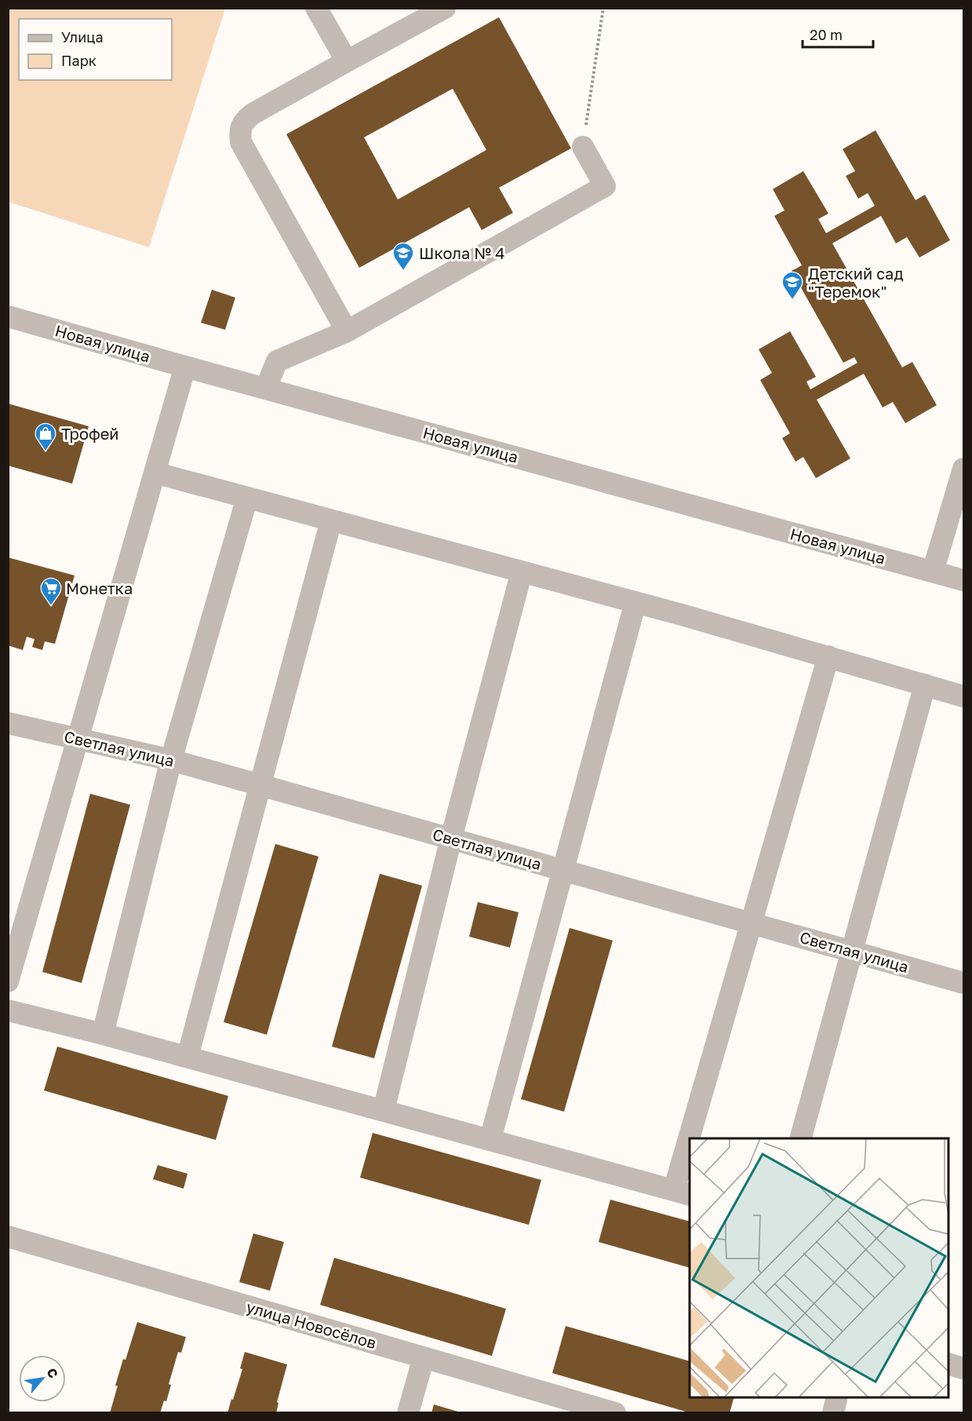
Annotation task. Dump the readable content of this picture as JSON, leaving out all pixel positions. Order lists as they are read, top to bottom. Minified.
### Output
{"streets":{"street":["Новая улица","Светлая улица","улица Новосёлов"]},"places":{"school or university":["Школа № 4","Детский сад \"Теремок\""],"shop":["Трофей"],"supermarket":["Монетка"]},"legend":["Улица","Парк"],"scale_bar":"20 m","north":"top right"}
